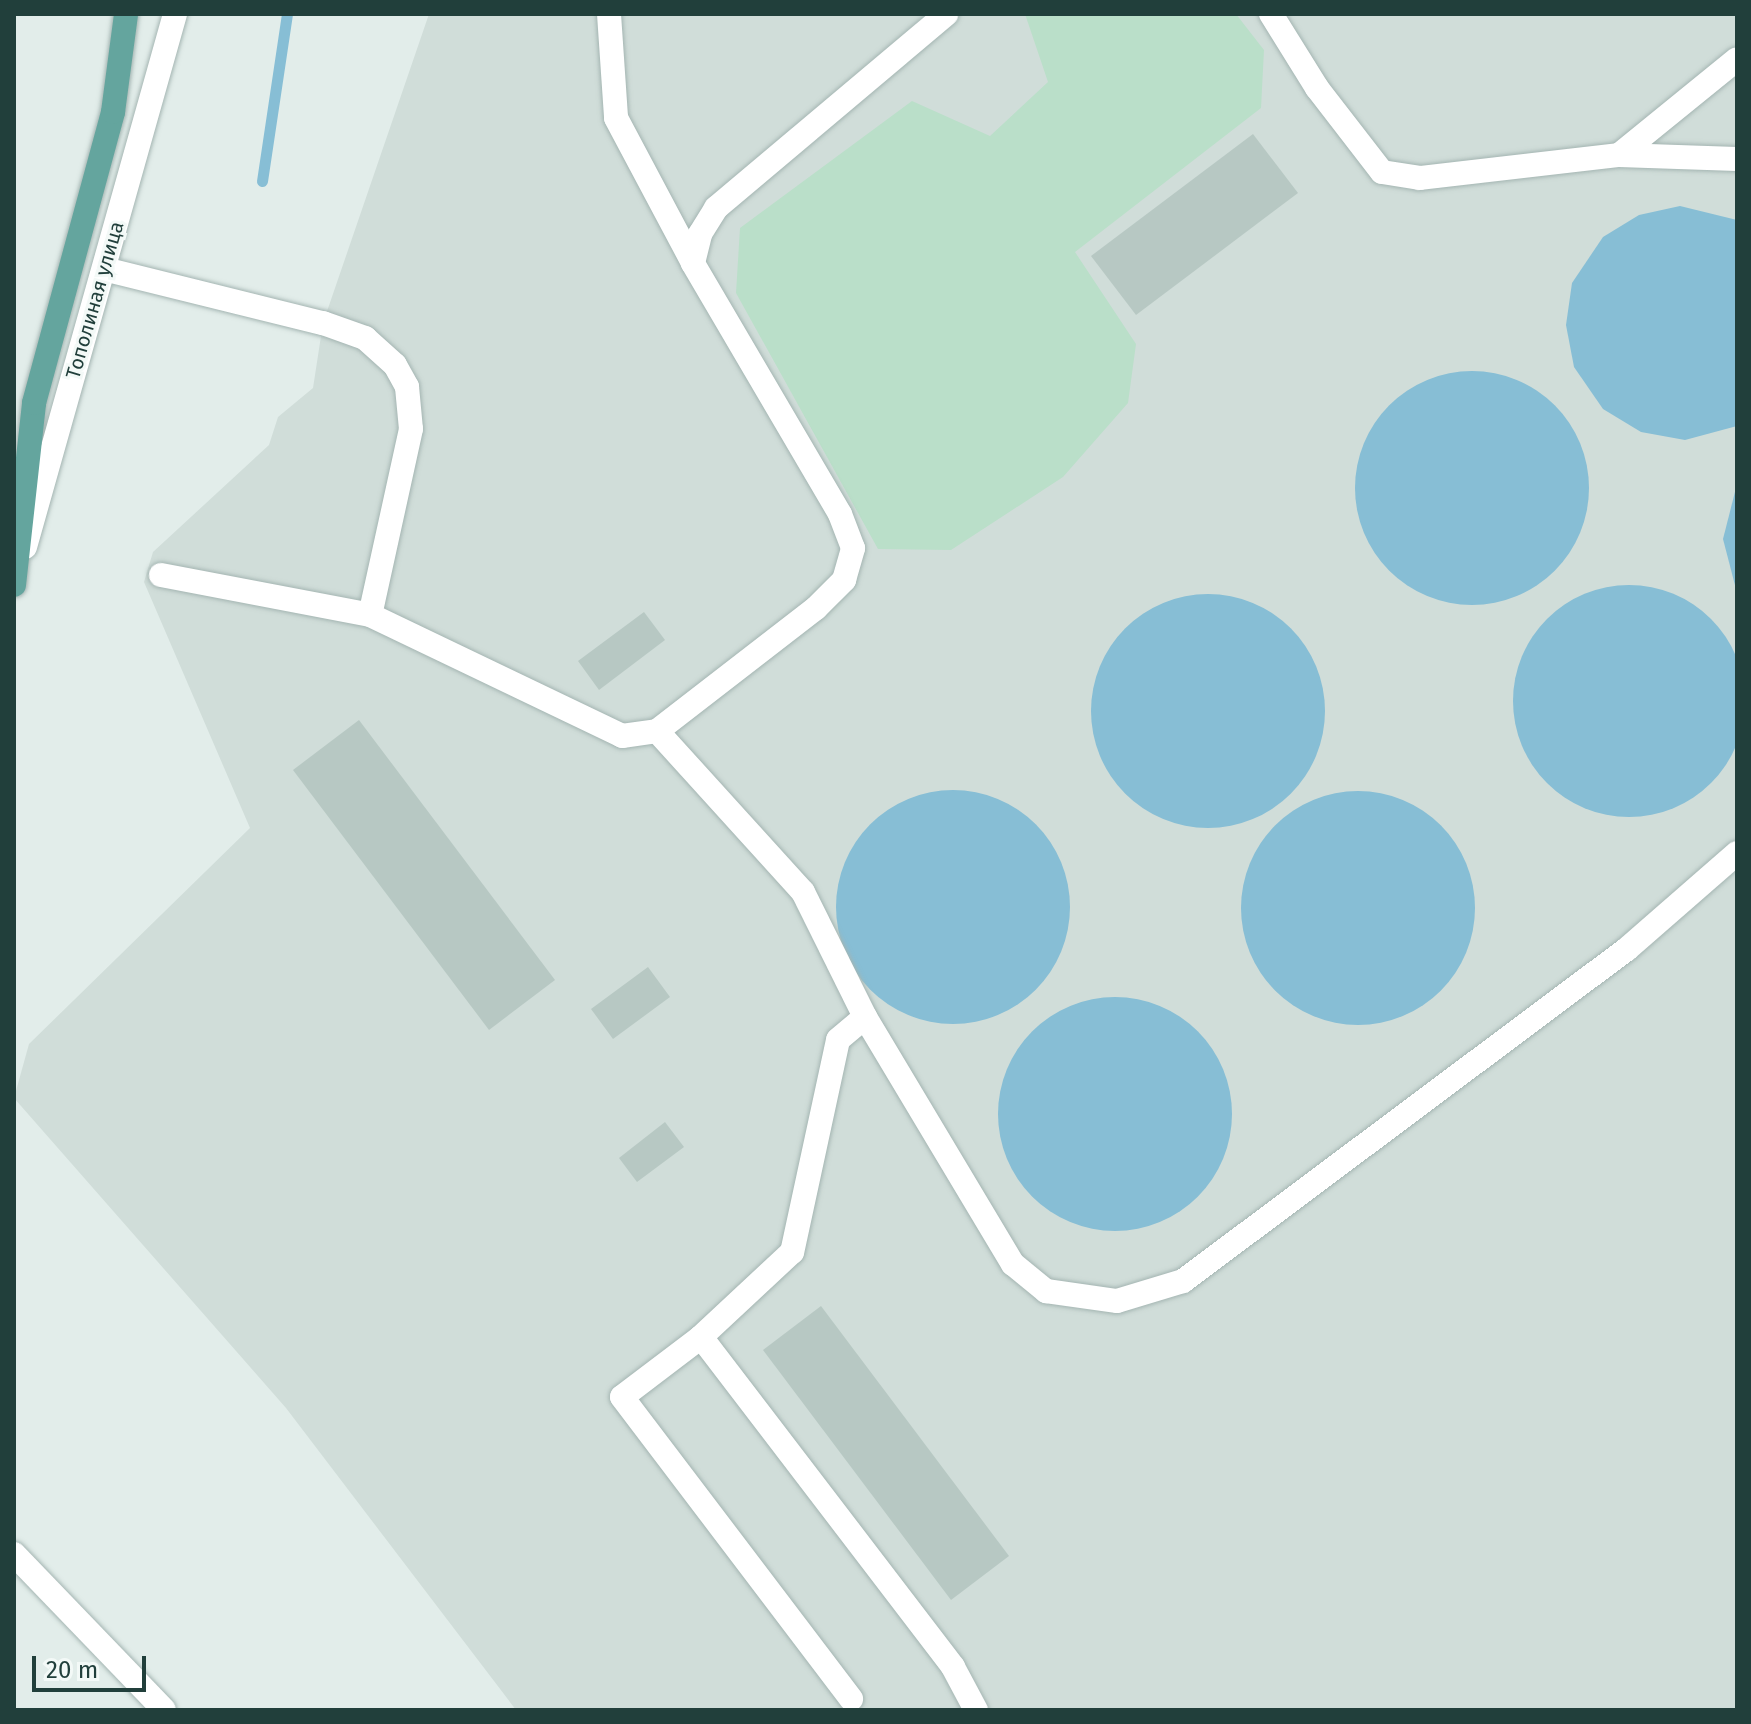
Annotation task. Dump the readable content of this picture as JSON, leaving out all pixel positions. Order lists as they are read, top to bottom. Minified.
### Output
{"streets":{"main road":["Тополиная улица"]},"scale_bar":"20 m"}
